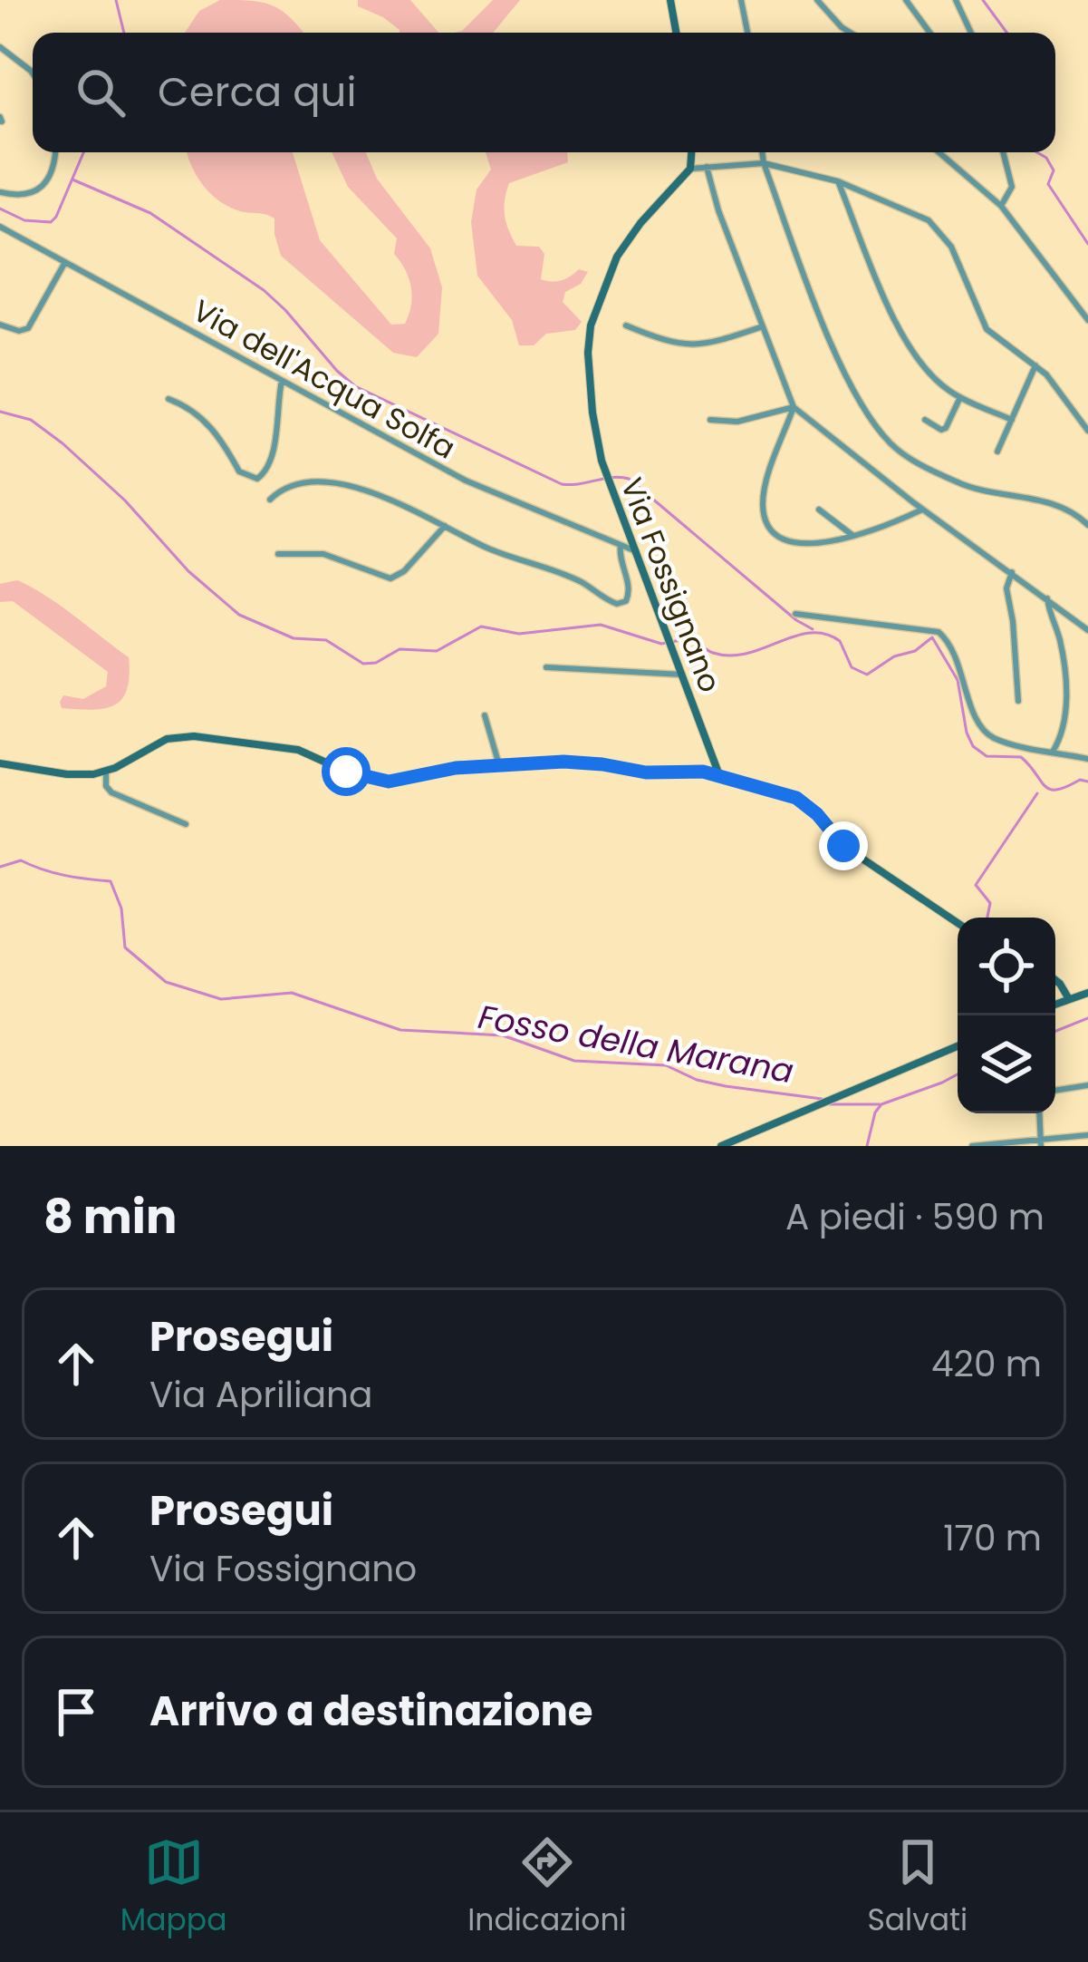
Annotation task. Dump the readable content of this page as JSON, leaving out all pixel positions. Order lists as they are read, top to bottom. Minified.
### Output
{"streets":{"street":["Via dell'Acqua Solfa","Via Fossignano"]},"crossings":[["Via dell'Acqua Solfa","Via Fossignano"]],"water":["Fosso della Marana"],"page":{"search":"Cerca qui","heading":["8 min","A piedi · 590 m"],"list":[["Prosegui","Via Apriliana","420 m"],["Prosegui","Via Fossignano","170 m"],"Arrivo a destinazione"],"nav":["Mappa","Indicazioni","Salvati"]}}
